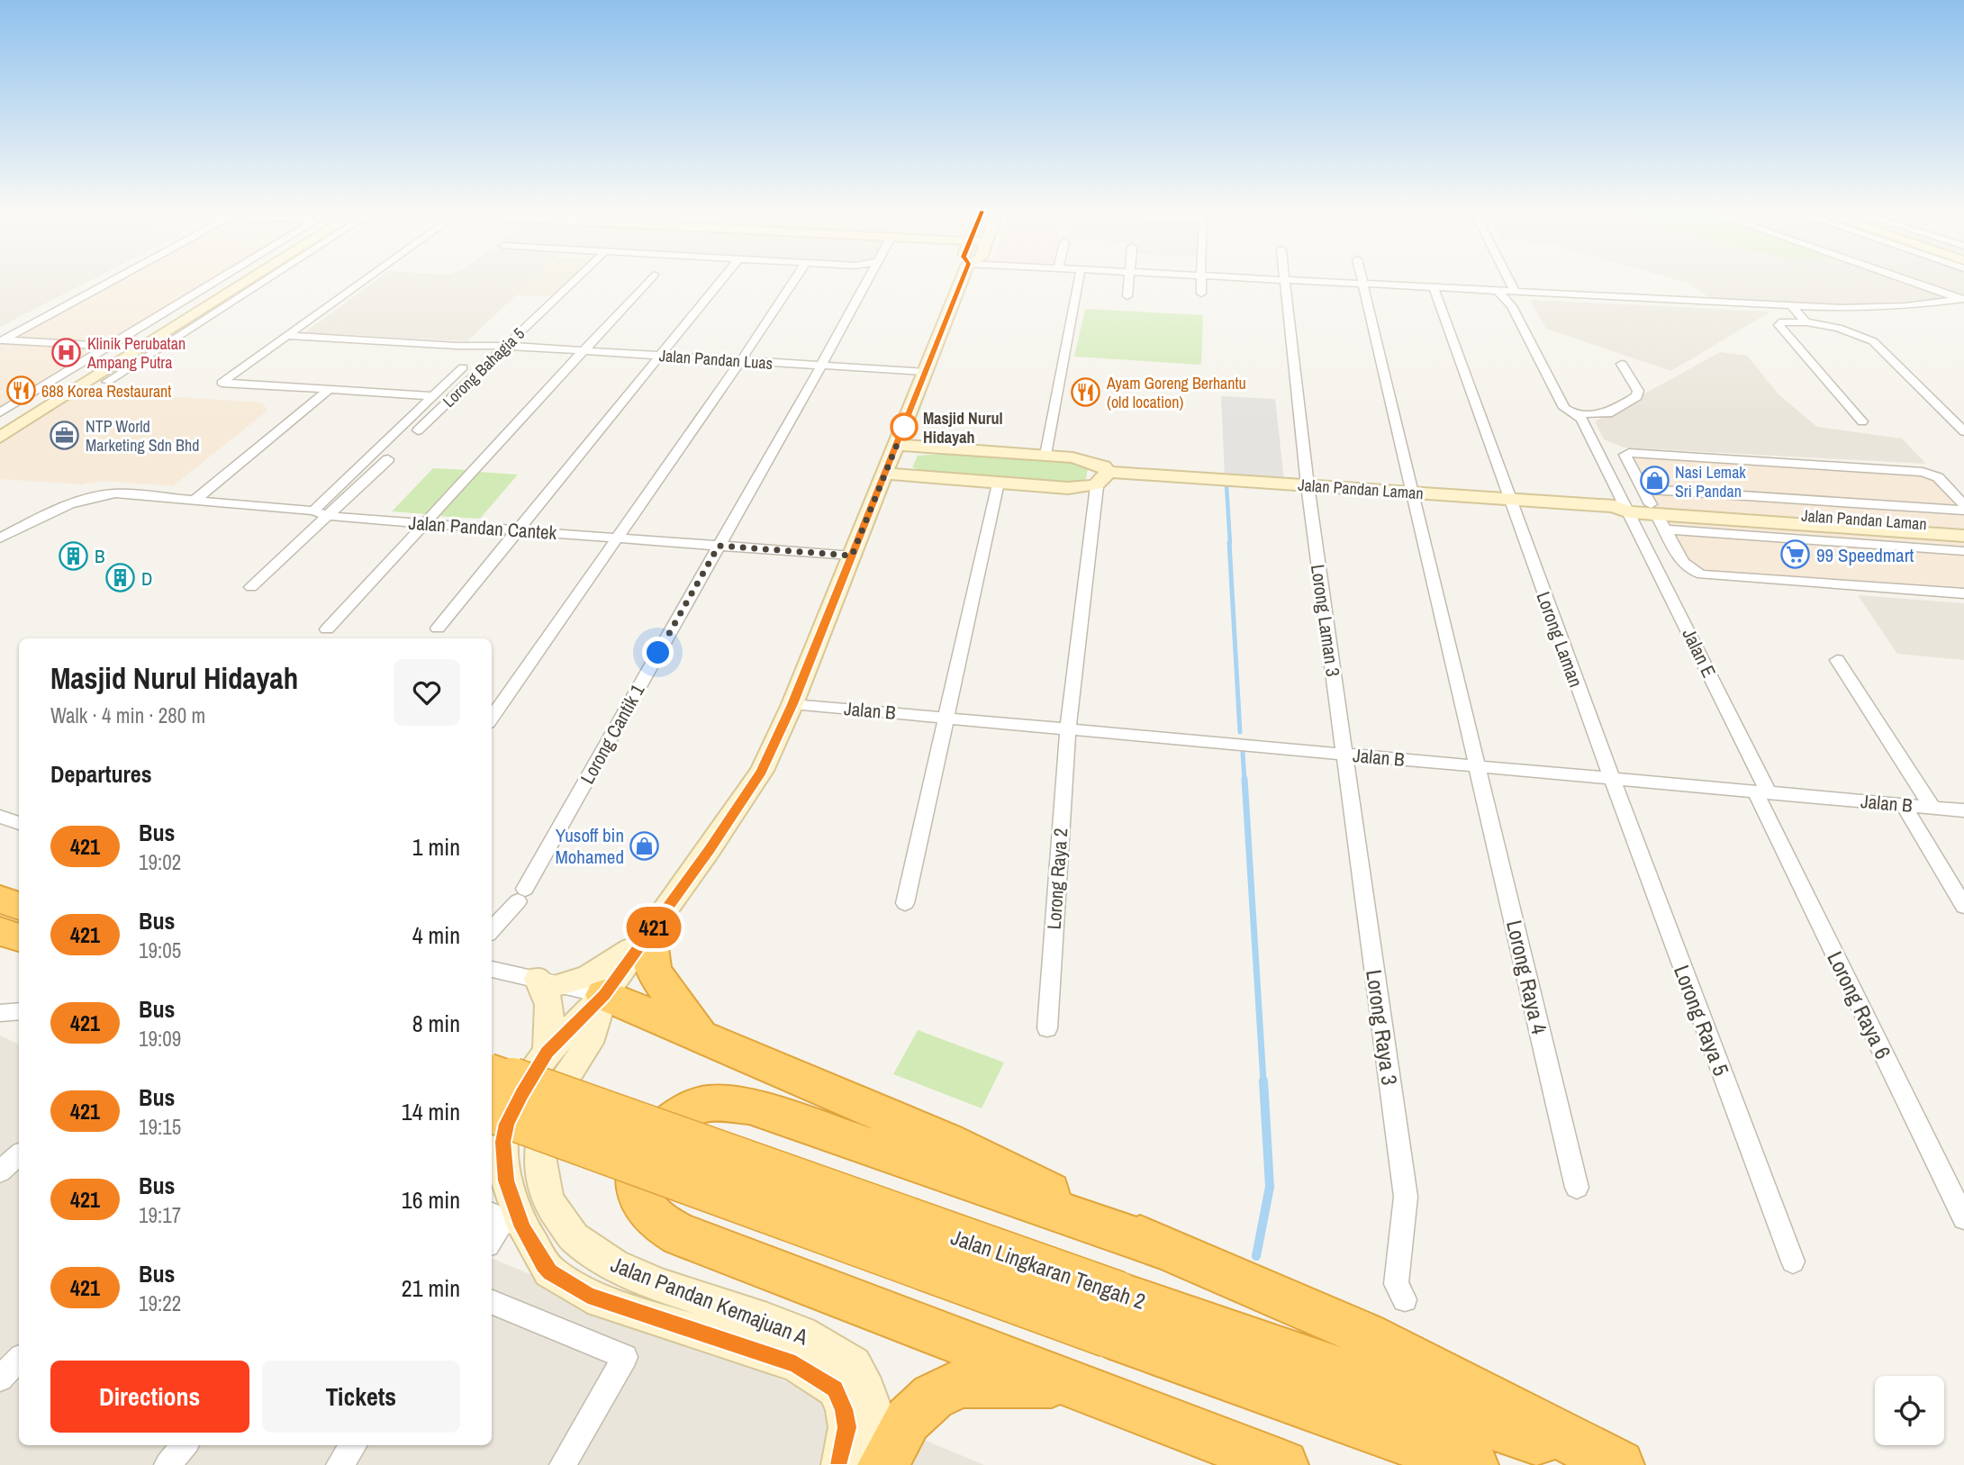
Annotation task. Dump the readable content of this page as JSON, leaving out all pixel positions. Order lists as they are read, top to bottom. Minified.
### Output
{"streets":{"highway":["Jalan Lingkaran Tengah 2"],"street":["Jalan Pandan Luas","Lorong Bahagia 5","Jalan Pandan Laman","Jalan Pandan Cantek","Lorong Laman 3","Lorong Laman","Jalan E","Jalan B","Lorong Cantik 1","Lorong Raya 2","Lorong Raya 4","Lorong Raya 6","Lorong Raya 5","Lorong Raya 3","Jalan Pandan Kemajuan A"]},"crossings":[["Jalan Pandan Luas","Lorong Bahagia 5"],["Jalan Pandan Luas","Lorong Cantik 1"],["Jalan Pandan Luas","Jalan Pandan Kemajuan A"],["Jalan Pandan Laman","Lorong Laman 3"],["Jalan Pandan Laman","Lorong Laman"],["Jalan Pandan Laman","Jalan E"],["Jalan Pandan Laman","Lorong Raya 2"],["Jalan Pandan Laman","Jalan Pandan Kemajuan A"],["Jalan Pandan Cantek","Lorong Cantik 1"],["Jalan Pandan Cantek","Jalan Pandan Kemajuan A"],["Lorong Laman 3","Jalan B"],["Lorong Laman 3","Lorong Raya 3"],["Lorong Laman","Jalan B"],["Lorong Laman","Lorong Raya 5"],["Jalan E","Jalan B"],["Jalan E","Lorong Raya 6"],["Jalan B","Lorong Raya 2"],["Jalan B","Lorong Raya 4"],["Jalan B","Lorong Raya 6"],["Jalan B","Lorong Raya 5"],["Jalan B","Lorong Raya 3"],["Jalan B","Jalan Pandan Kemajuan A"]],"places":{"hospital":["Klinik Perubatan Ampang Putra"],"restaurant":["688 Korea Restaurant","Ayam Goreng Berhantu (old location)"],"other":["Masjid Nurul Hidayah"],"office":["NTP World Marketing Sdn Bhd"],"shop":["Nasi Lemak Sri Pandan","Yusoff bin Mohamed"],"supermarket":["99 Speedmart"],"building":["B","D"]},"lines":["bus line 421"],"page":{"on_map":"421","heading":[["Masjid Nurul Hidayah","Walk · 4 min · 280 m"],"Departures"],"list":[{"mark":"421","name":"Bus","note":"19:02","value":"1 min"},{"mark":"421","name":"Bus","note":"19:05","value":"4 min"},{"mark":"421","name":"Bus","note":"19:09","value":"8 min"},{"mark":"421","name":"Bus","note":"19:15","value":"14 min"},{"mark":"421","name":"Bus","note":"19:17","value":"16 min"},{"mark":"421","name":"Bus","note":"19:22","value":"21 min"}],"buttons":["Directions","Tickets"]}}
